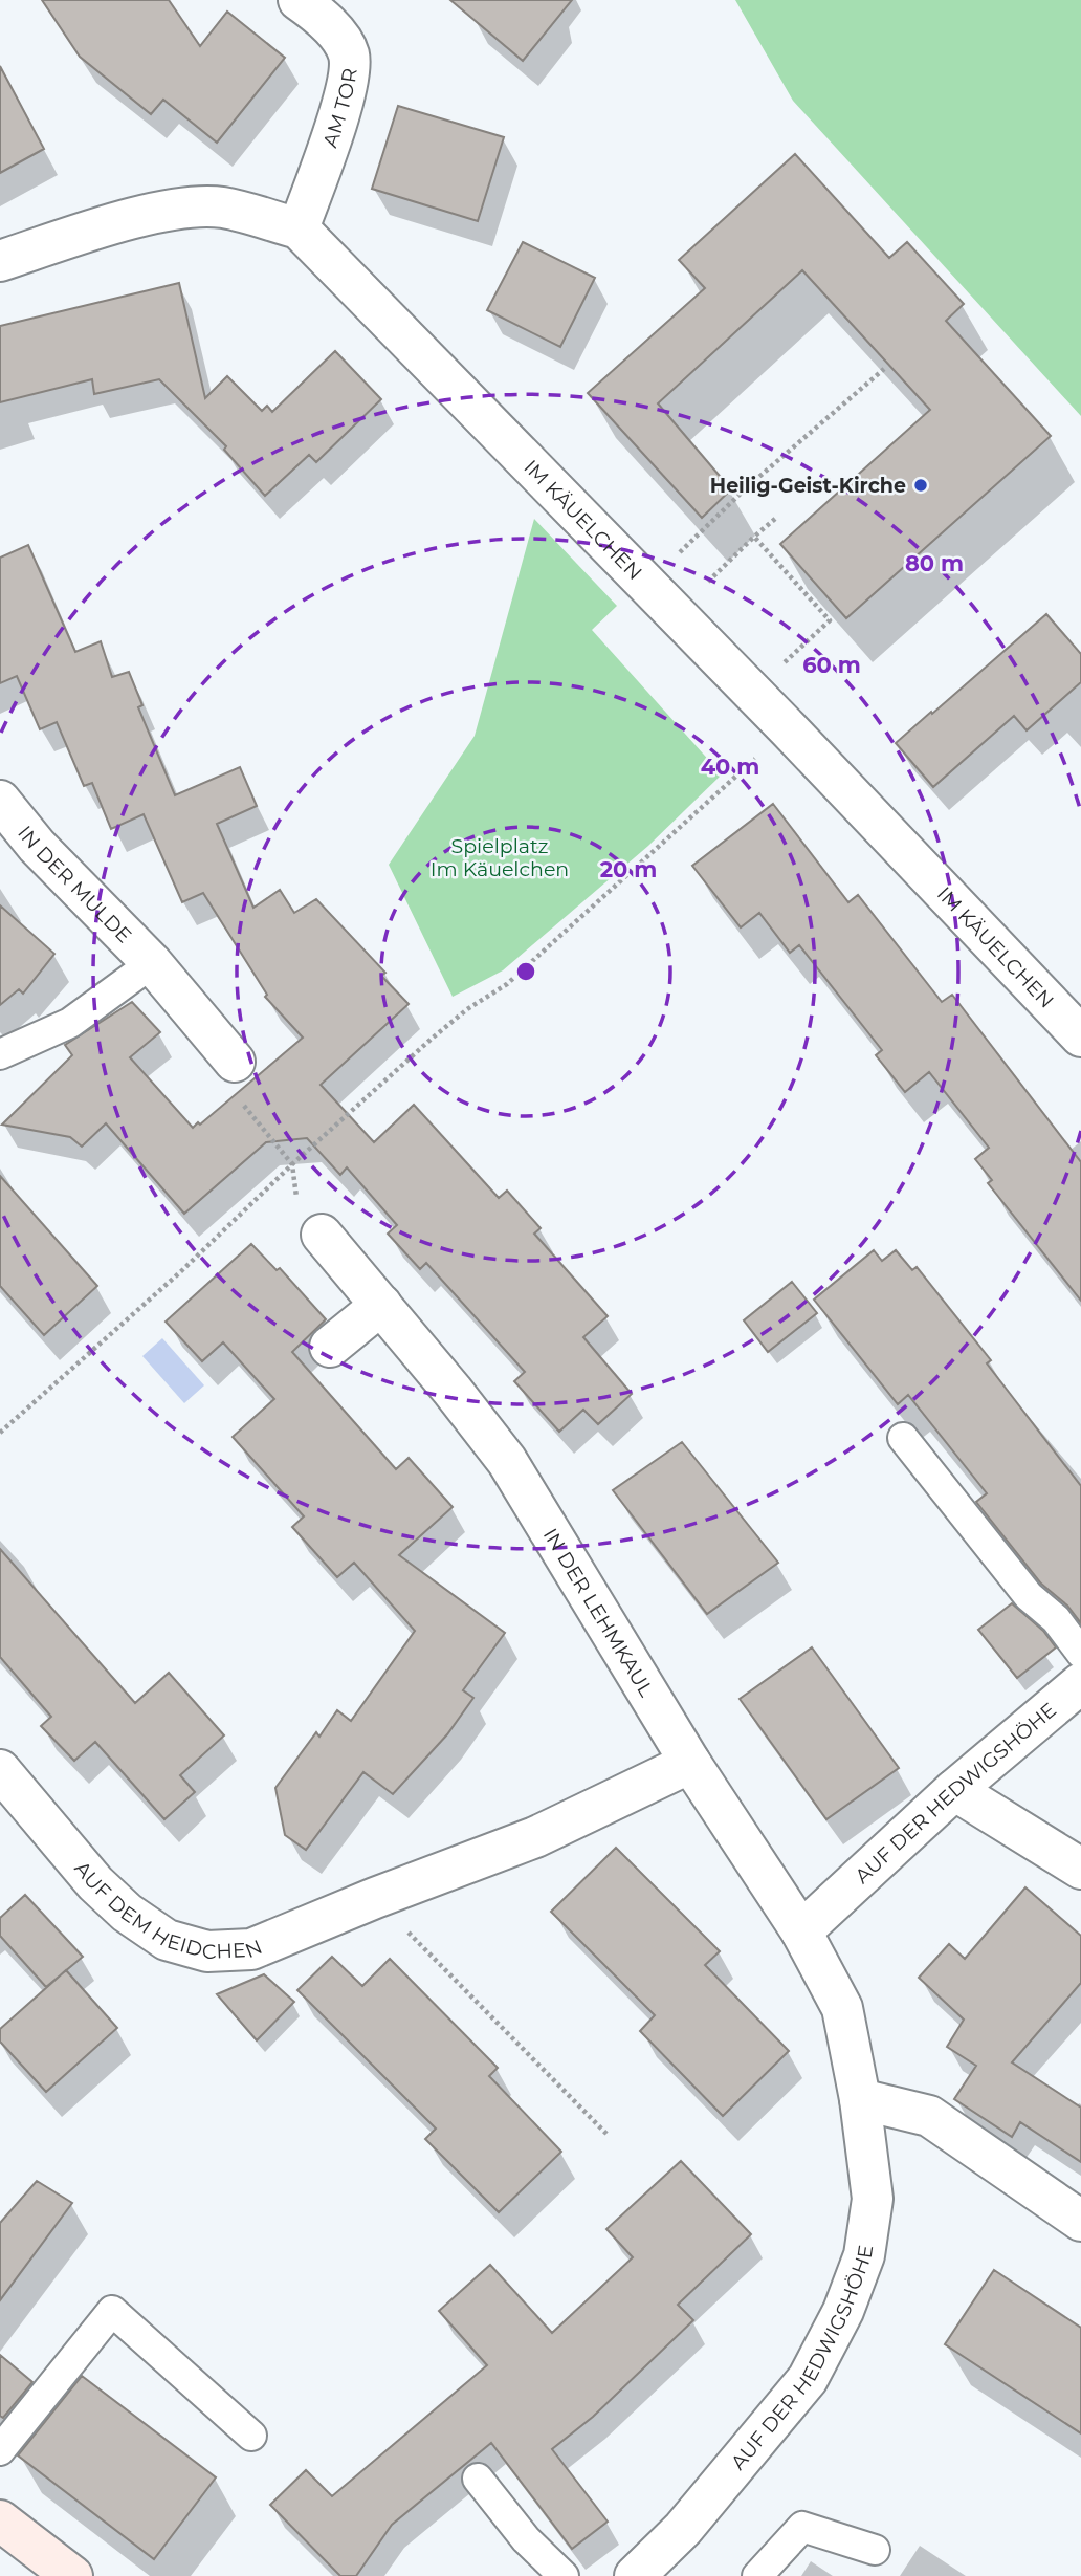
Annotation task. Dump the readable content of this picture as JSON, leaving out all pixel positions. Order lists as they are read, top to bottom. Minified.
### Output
{"streets":{"street":["AM TOR","IM KÄUELCHEN","IN DER MULDE","IN DER LEHMKAUL","AUF DER HEDWIGSHÖHE","AUF DEM HEIDCHEN"]},"crossings":[["AM TOR","IM KÄUELCHEN"],["IN DER LEHMKAUL","AUF DER HEDWIGSHÖHE"],["IN DER LEHMKAUL","AUF DEM HEIDCHEN"]],"parks":["Spielplatz Im Käuelchen"],"places":["Heilig-Geist-Kirche"],"rings":["80 m","60 m","40 m","20 m"]}
